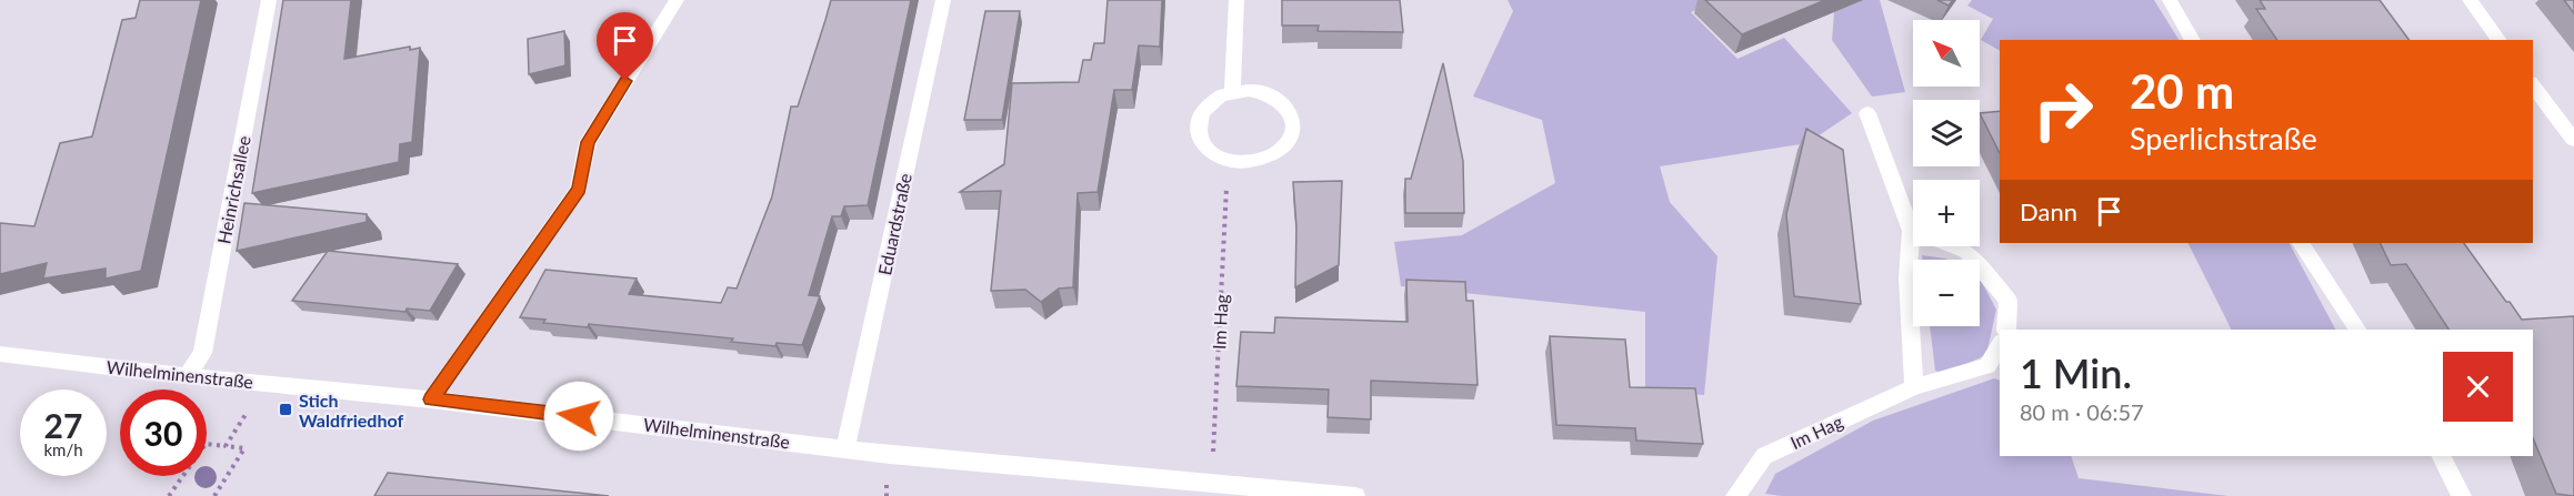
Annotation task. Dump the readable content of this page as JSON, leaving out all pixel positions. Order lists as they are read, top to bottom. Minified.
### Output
{"streets":{"street":["Heinrichsallee","Eduardstraße","Im Hag","Wilhelminenstraße"]},"crossings":[["Heinrichsallee","Wilhelminenstraße"],["Eduardstraße","Wilhelminenstraße"],["Im Hag","Wilhelminenstraße"]],"places":{"transit":["Stich Waldfriedhof"]},"north":"top left","page":{"map_buttons":["+","−"],"turn":["20 m","Sperlichstraße"],"then":"Dann","heading":["1 Min.","80 m · 06:57"],"speed":"27 km/h","limit":"30"}}
